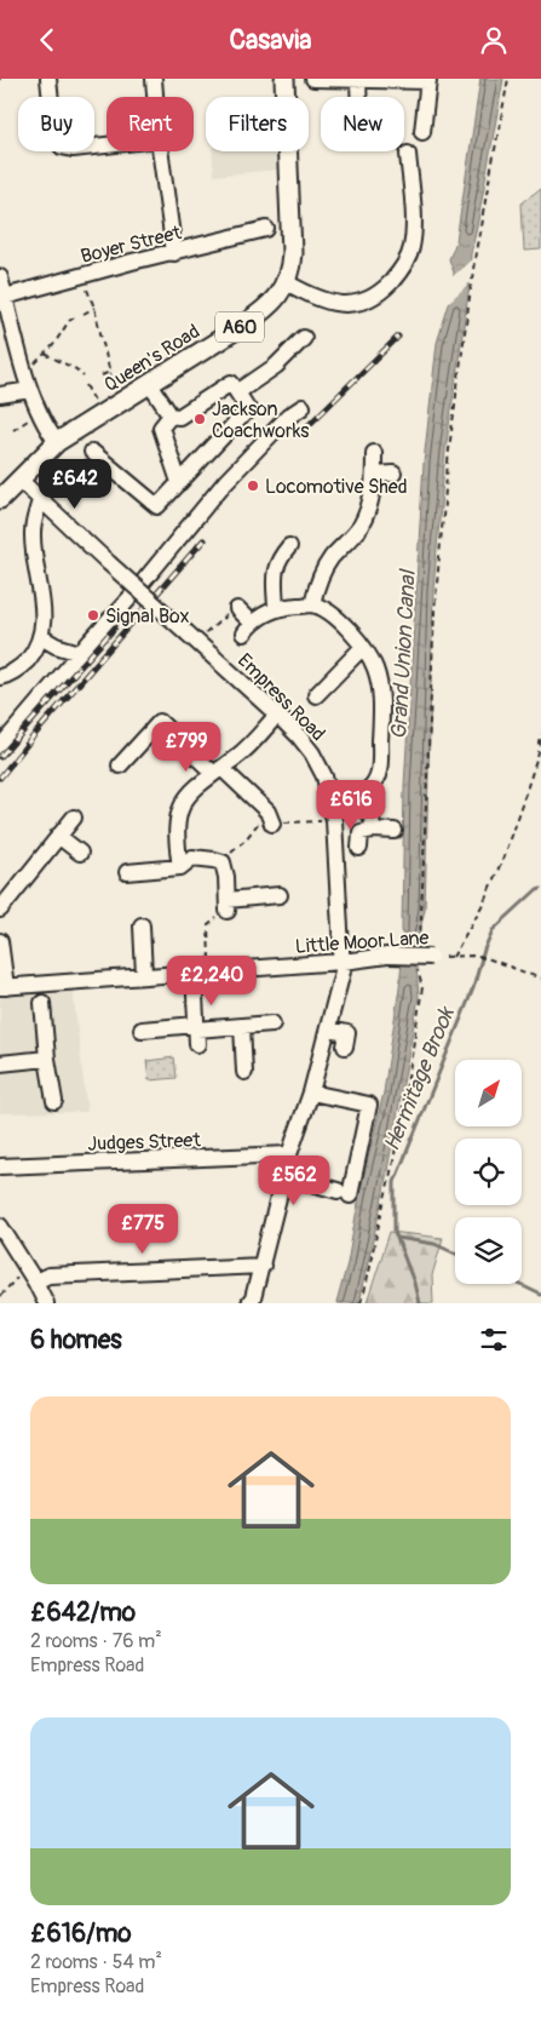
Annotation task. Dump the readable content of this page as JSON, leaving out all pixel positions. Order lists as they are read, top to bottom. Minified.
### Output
{"streets":{"main road":["A60","Queen's Road"],"street":["Boyer Street","Empress Road","Little Moor Lane","Judges Street"]},"crossings":[["A60","Queen's Road"],["A60","Empress Road"],["Queen's Road","Empress Road"],["Empress Road","Little Moor Lane"],["Empress Road","Judges Street"]],"water":["Grand Union Canal","Hermitage Brook"],"places":["Jackson Coachworks","Locomotive Shed","Signal Box"],"north":"top right","page":{"header":"Casavia","chip":["Buy","Rent","Filters","New"],"price":["£642","£799","£616","£2,240","£562","£775"],"heading":"6 homes","list":[{"name":"£642/mo","note":"2 rooms · 76 m² · Empress Road"},{"name":"£616/mo","note":"2 rooms · 54 m² · Empress Road"}]}}
